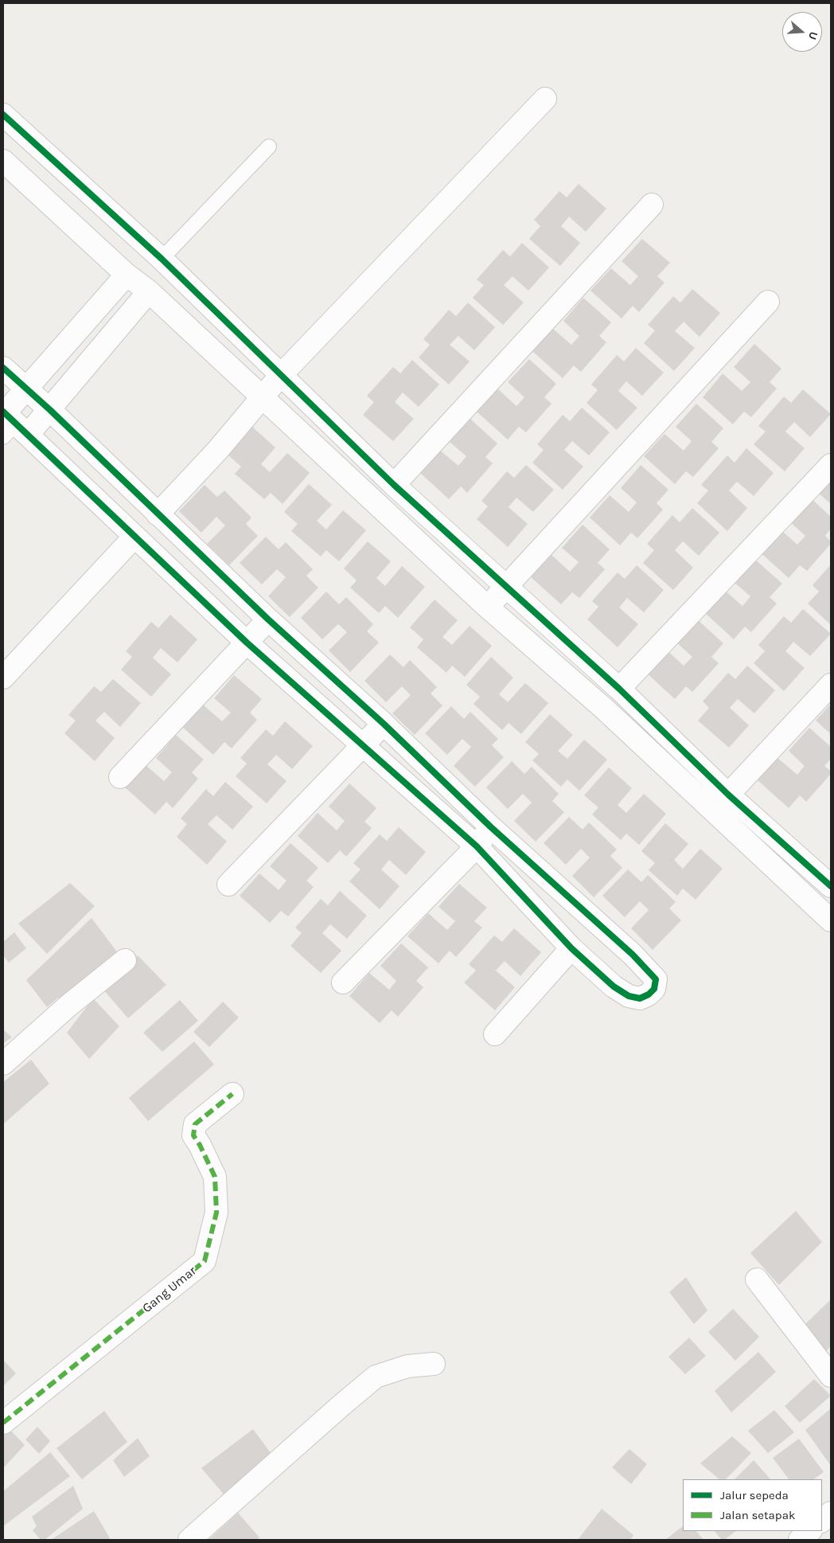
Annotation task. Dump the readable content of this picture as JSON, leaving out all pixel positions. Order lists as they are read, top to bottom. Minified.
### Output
{"streets":{"street":["Gang Umar"]},"legend":["Jalur sepeda","Jalan setapak"],"north":"right"}
